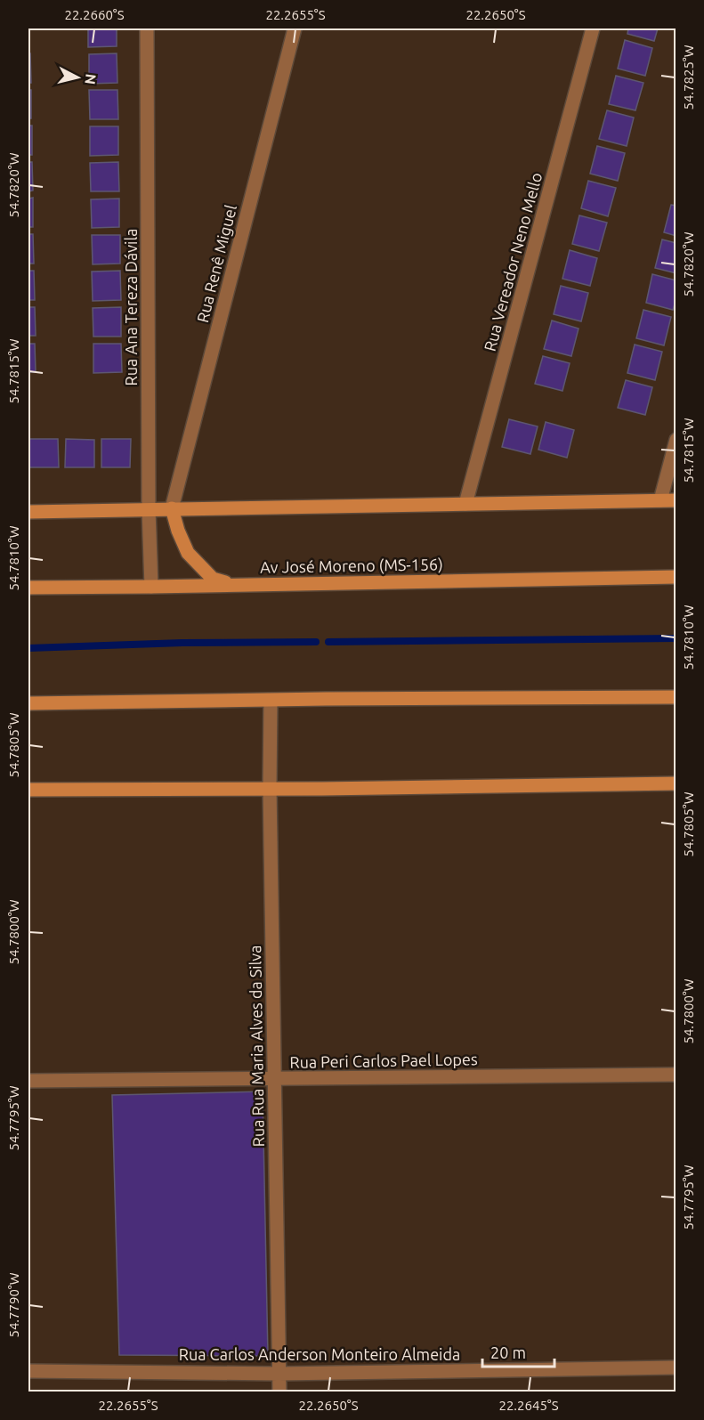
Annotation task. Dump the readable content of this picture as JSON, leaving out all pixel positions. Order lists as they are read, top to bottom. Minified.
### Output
{"streets":{"main road":["Av José Moreno (MS-156)"],"street":["Rua Vereador Neno Mello","Rua Renê Miguel","Rua Ana Tereza Dávila","Rua Rua Maria Alves da Silva","Rua Peri Carlos Pael Lopes","Rua Carlos Anderson Monteiro Almeida"]},"crossings":[["Rua Ana Tereza Dávila","Av José Moreno (MS-156)"],["Rua Rua Maria Alves da Silva","Rua Peri Carlos Pael Lopes"],["Rua Rua Maria Alves da Silva","Rua Carlos Anderson Monteiro Almeida"]],"scale_bar":"20 m","north":"right","coordinates":["22.2660°S","22.2655°S","22.2650°S","54.7825°W","54.7820°W","54.7815°W","54.7810°W","54.7805°W","54.7800°W","54.7795°W","54.7790°W","22.2645°S"]}
